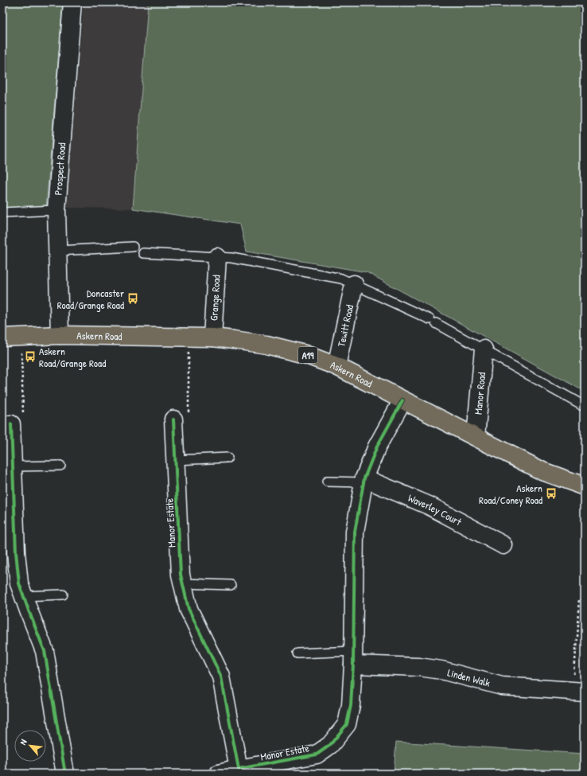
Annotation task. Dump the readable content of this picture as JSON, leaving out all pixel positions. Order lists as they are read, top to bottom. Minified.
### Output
{"streets":{"highway":["Askern Road","A19"],"street":["Prospect Road","Grange Road","Tewitt Road","Manor Road","Waverley Court","Manor Estate","Linden Walk"]},"crossings":[["Prospect Road","Askern Road"],["Grange Road","Askern Road"],["Tewitt Road","Askern Road"],["Askern Road","Manor Road"],["Askern Road","Manor Estate"],["Waverley Court","Manor Estate"],["Manor Estate","Linden Walk"]],"places":{"bus stop":["Doncaster Road/Grange Road","Askern Road/Grange Road","Askern Road/Coney Road"]},"north":"top left"}
